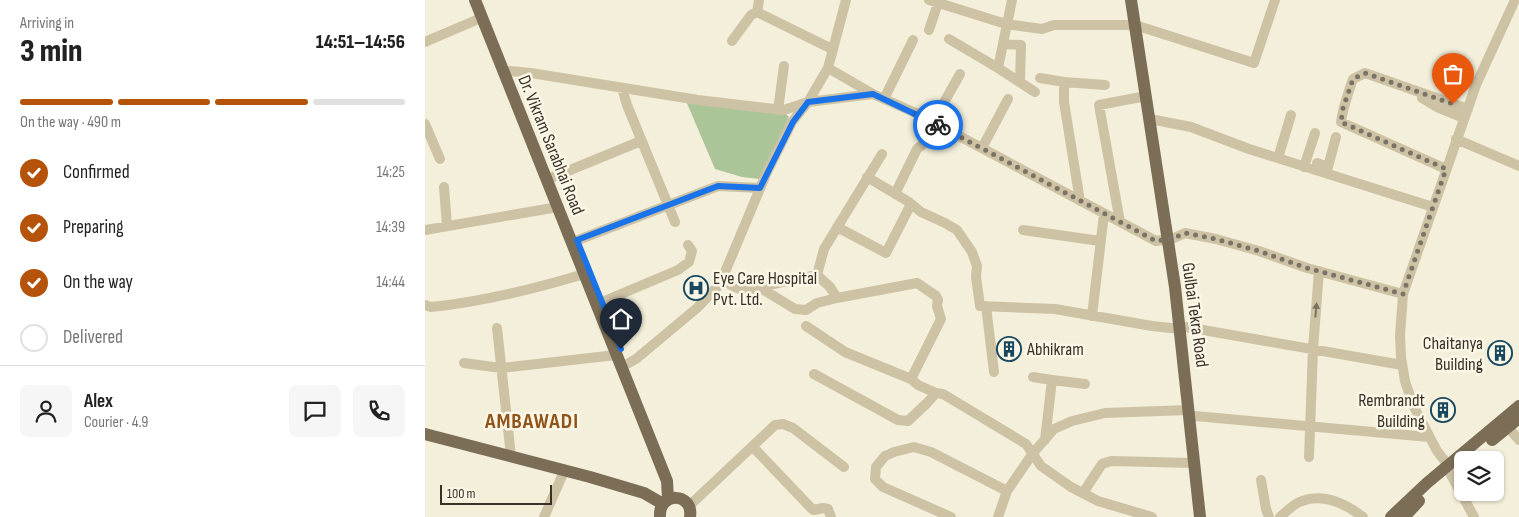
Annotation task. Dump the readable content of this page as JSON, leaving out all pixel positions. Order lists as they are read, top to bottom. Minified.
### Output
{"streets":{"main road":["Dr. Vikram Sarabhai Road","Gulbai Tekra Road"]},"districts":["AMBAWADI"],"places":{"hospital":["Eye Care Hospital Pvt. Ltd."],"building":["Abhikram","Chaitanya Building","Rembrandt Building"]},"scale_bar":"100 m","page":{"heading":["3 min","Arriving in","14:51–14:56"],"panel":["Alex","Courier · 4.9"],"bar":"On the way · 490 m","list":[["Confirmed","14:25"],["Preparing","14:39"],["On the way","14:44"],"Delivered"],"scale":"100 m"}}
